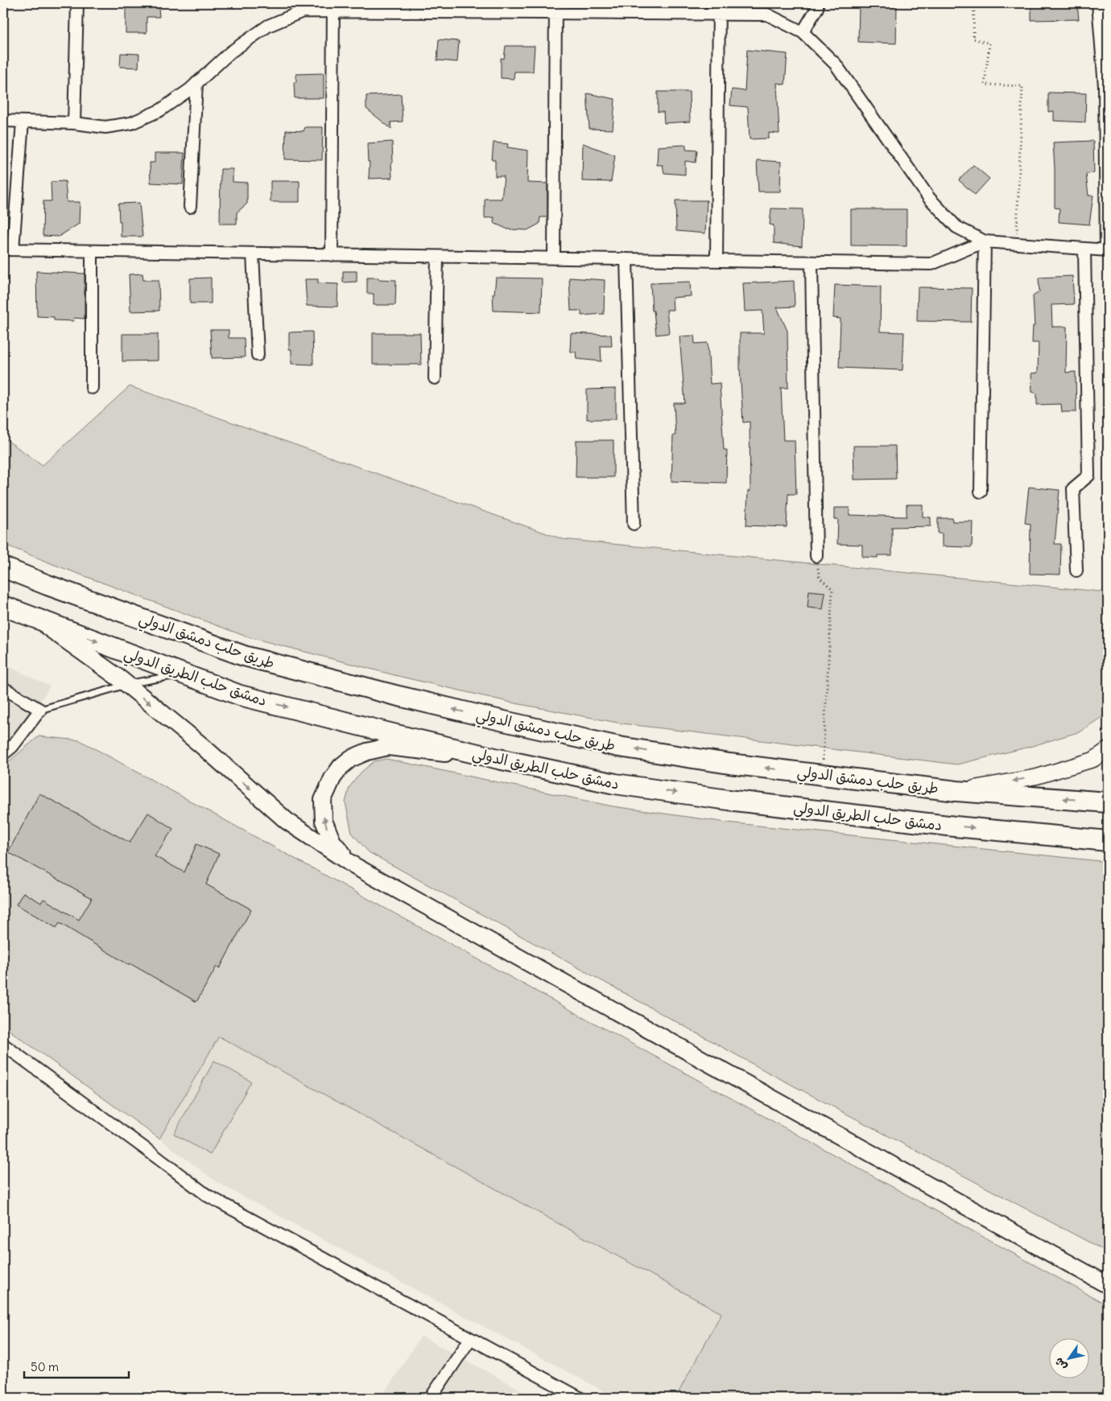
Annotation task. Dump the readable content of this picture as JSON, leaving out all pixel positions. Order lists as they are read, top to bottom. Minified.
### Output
{"streets":{"highway":["طريق حلب دمشق الدولي","دمشق حلب الطريق الدولي"]},"one_way":["طريق حلب دمشق الدولي","دمشق حلب الطريق الدولي"],"scale_bar":"50 m","north":"bottom left"}
